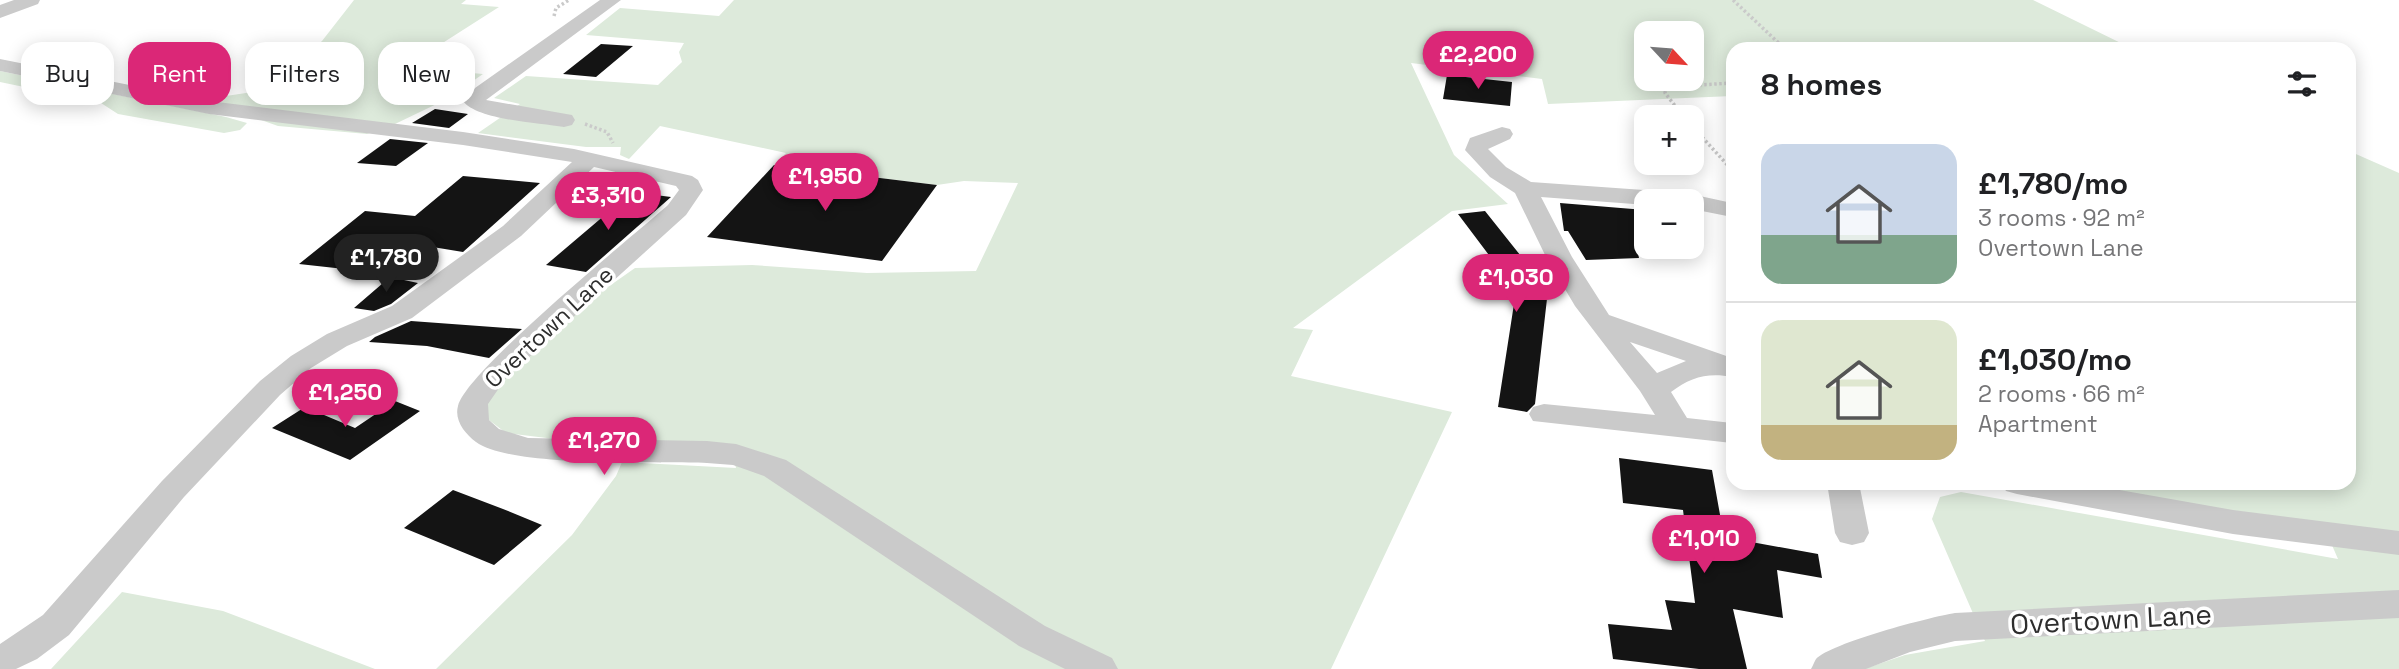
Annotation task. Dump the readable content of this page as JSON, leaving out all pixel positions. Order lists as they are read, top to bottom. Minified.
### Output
{"streets":{"street":["Overtown Lane"]},"north":"bottom right","page":{"map_buttons":["+","−"],"price":["£2,200","£1,950","£3,310","£1,780","£1,030","£1,250","£1,270","£1,010"],"chip":["Buy","Rent","Filters","New"],"heading":"8 homes","list":[{"name":"£1,780/mo","note":"3 rooms · 92 m² · Overtown Lane"},{"name":"£1,030/mo","note":"2 rooms · 66 m² · Apartment"}]}}
